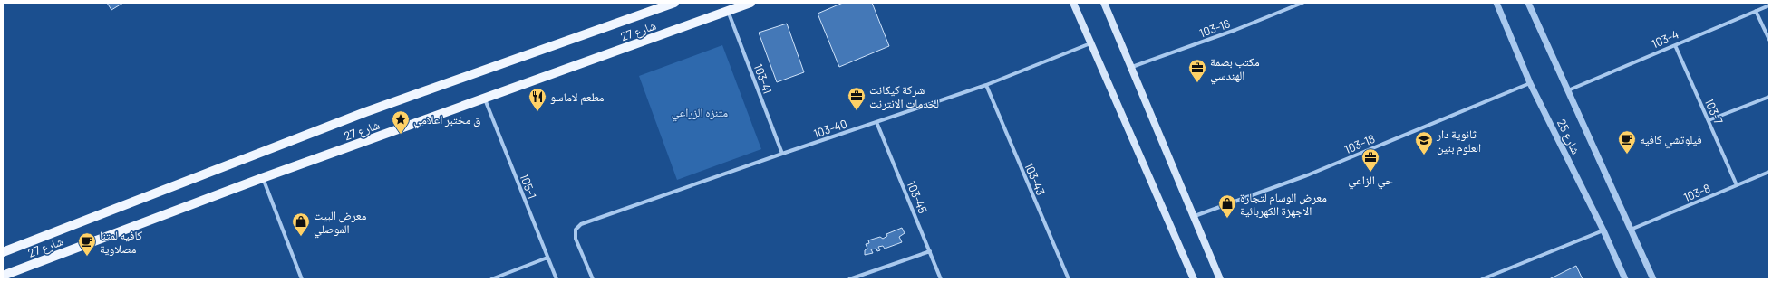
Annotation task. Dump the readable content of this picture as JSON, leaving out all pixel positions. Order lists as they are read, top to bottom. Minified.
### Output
{"streets":{"main road":["شارع 27"],"street":["103-16","103-4","103-41","103-7","103-40","شارع 25","103-18","103-43","105-1","103-8","103-45"]},"crossings":[["شارع 27","103-41"],["شارع 27","105-1"],["103-4","103-7"],["103-4","شارع 25"],["103-41","103-40"],["103-7","103-8"],["103-40","103-43"],["103-40","103-45"],["شارع 25","103-18"],["شارع 25","103-8"]],"parks":["متنزه الزراعي"],"places":{"office":["مكتب بصمة الهندسي","شركة كيكانت لخدمات الانترنت","حي الزاعي"],"restaurant":["مطعم لاماسو"],"place":["ق مختبر اعلامي"],"cafe":["فيلوتشي كافيه","كافيه لمتنا مصلاوية"],"school or university":["ثانوية دار العلوم بنين"],"shop":["معرض الوسام لتجارة الاجهزة الكهربائية","معرض البيت الموصلي"]}}
